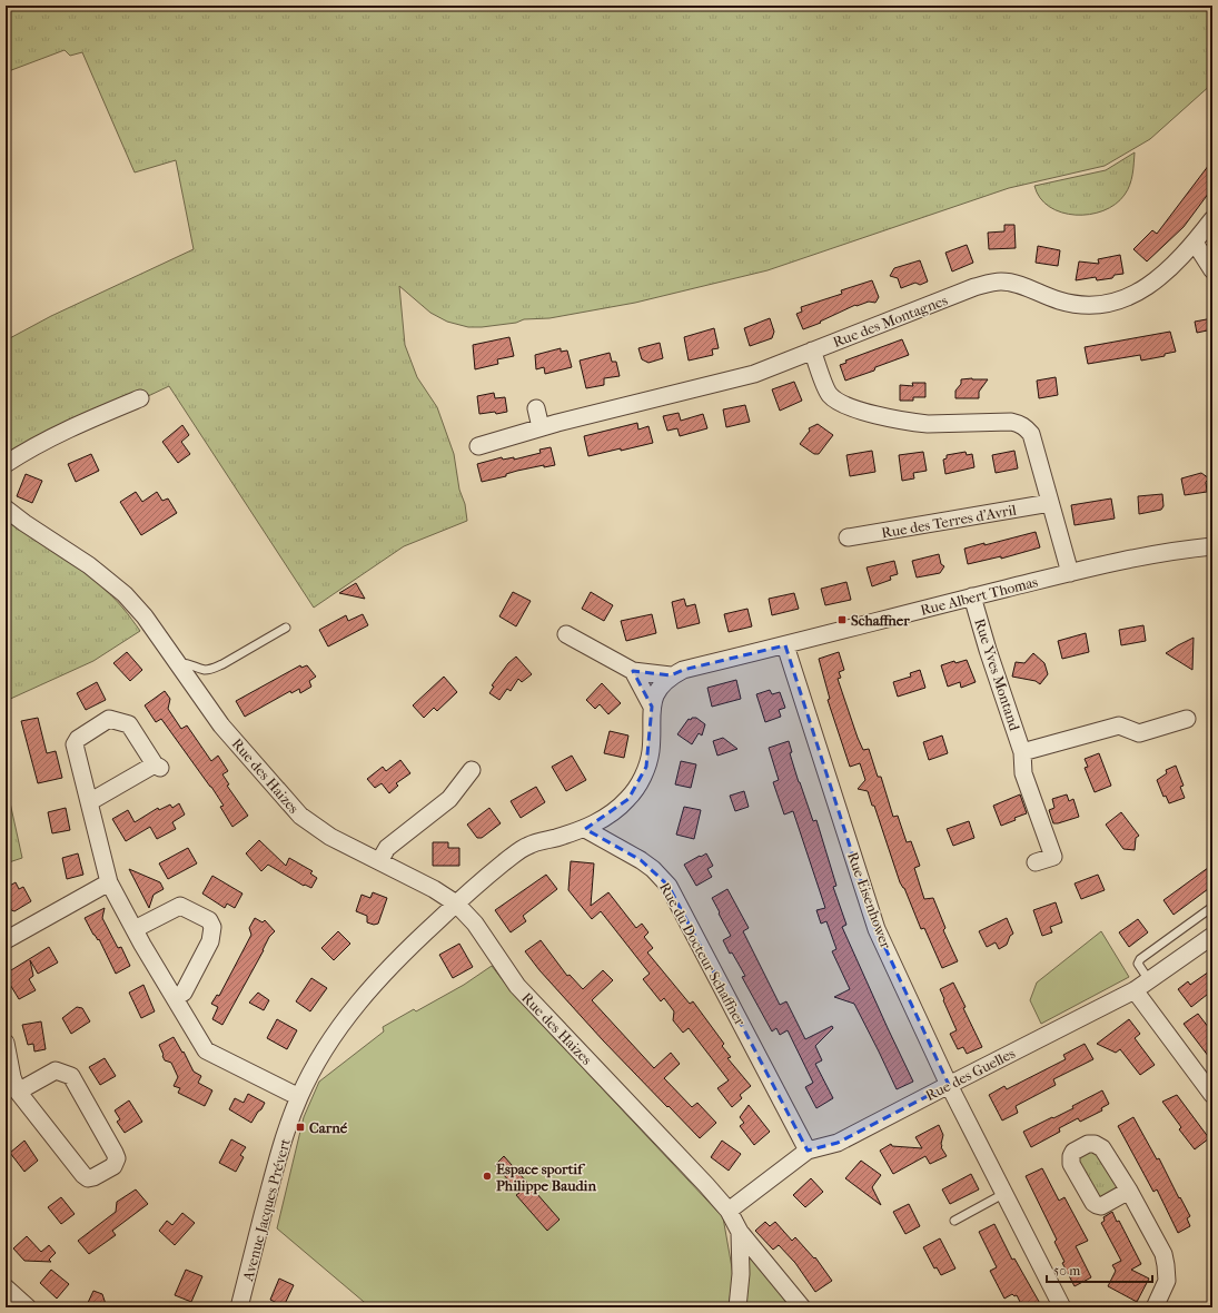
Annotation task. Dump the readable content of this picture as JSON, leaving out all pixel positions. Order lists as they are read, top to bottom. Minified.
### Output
{"streets":{"street":["Rue des Montagnes","Rue des Terres d'Avril","Rue Albert Thomas","Rue Yves Montand","Rue des Haizes","Rue Eisenhower","Rue du Docteur Schaffner","Rue des Guelles","Avenue Jacques Prévert"]},"crossings":[["Rue Albert Thomas","Rue Yves Montand"],["Rue Albert Thomas","Rue Eisenhower"],["Rue des Haizes","Rue des Guelles"],["Rue des Haizes","Avenue Jacques Prévert"],["Rue Eisenhower","Rue des Guelles"],["Rue du Docteur Schaffner","Rue des Guelles"]],"places":{"transit":["Schaffner","Carné"],"other":["Espace sportif Philippe Baudin"]},"scale_bar":"50 m"}
